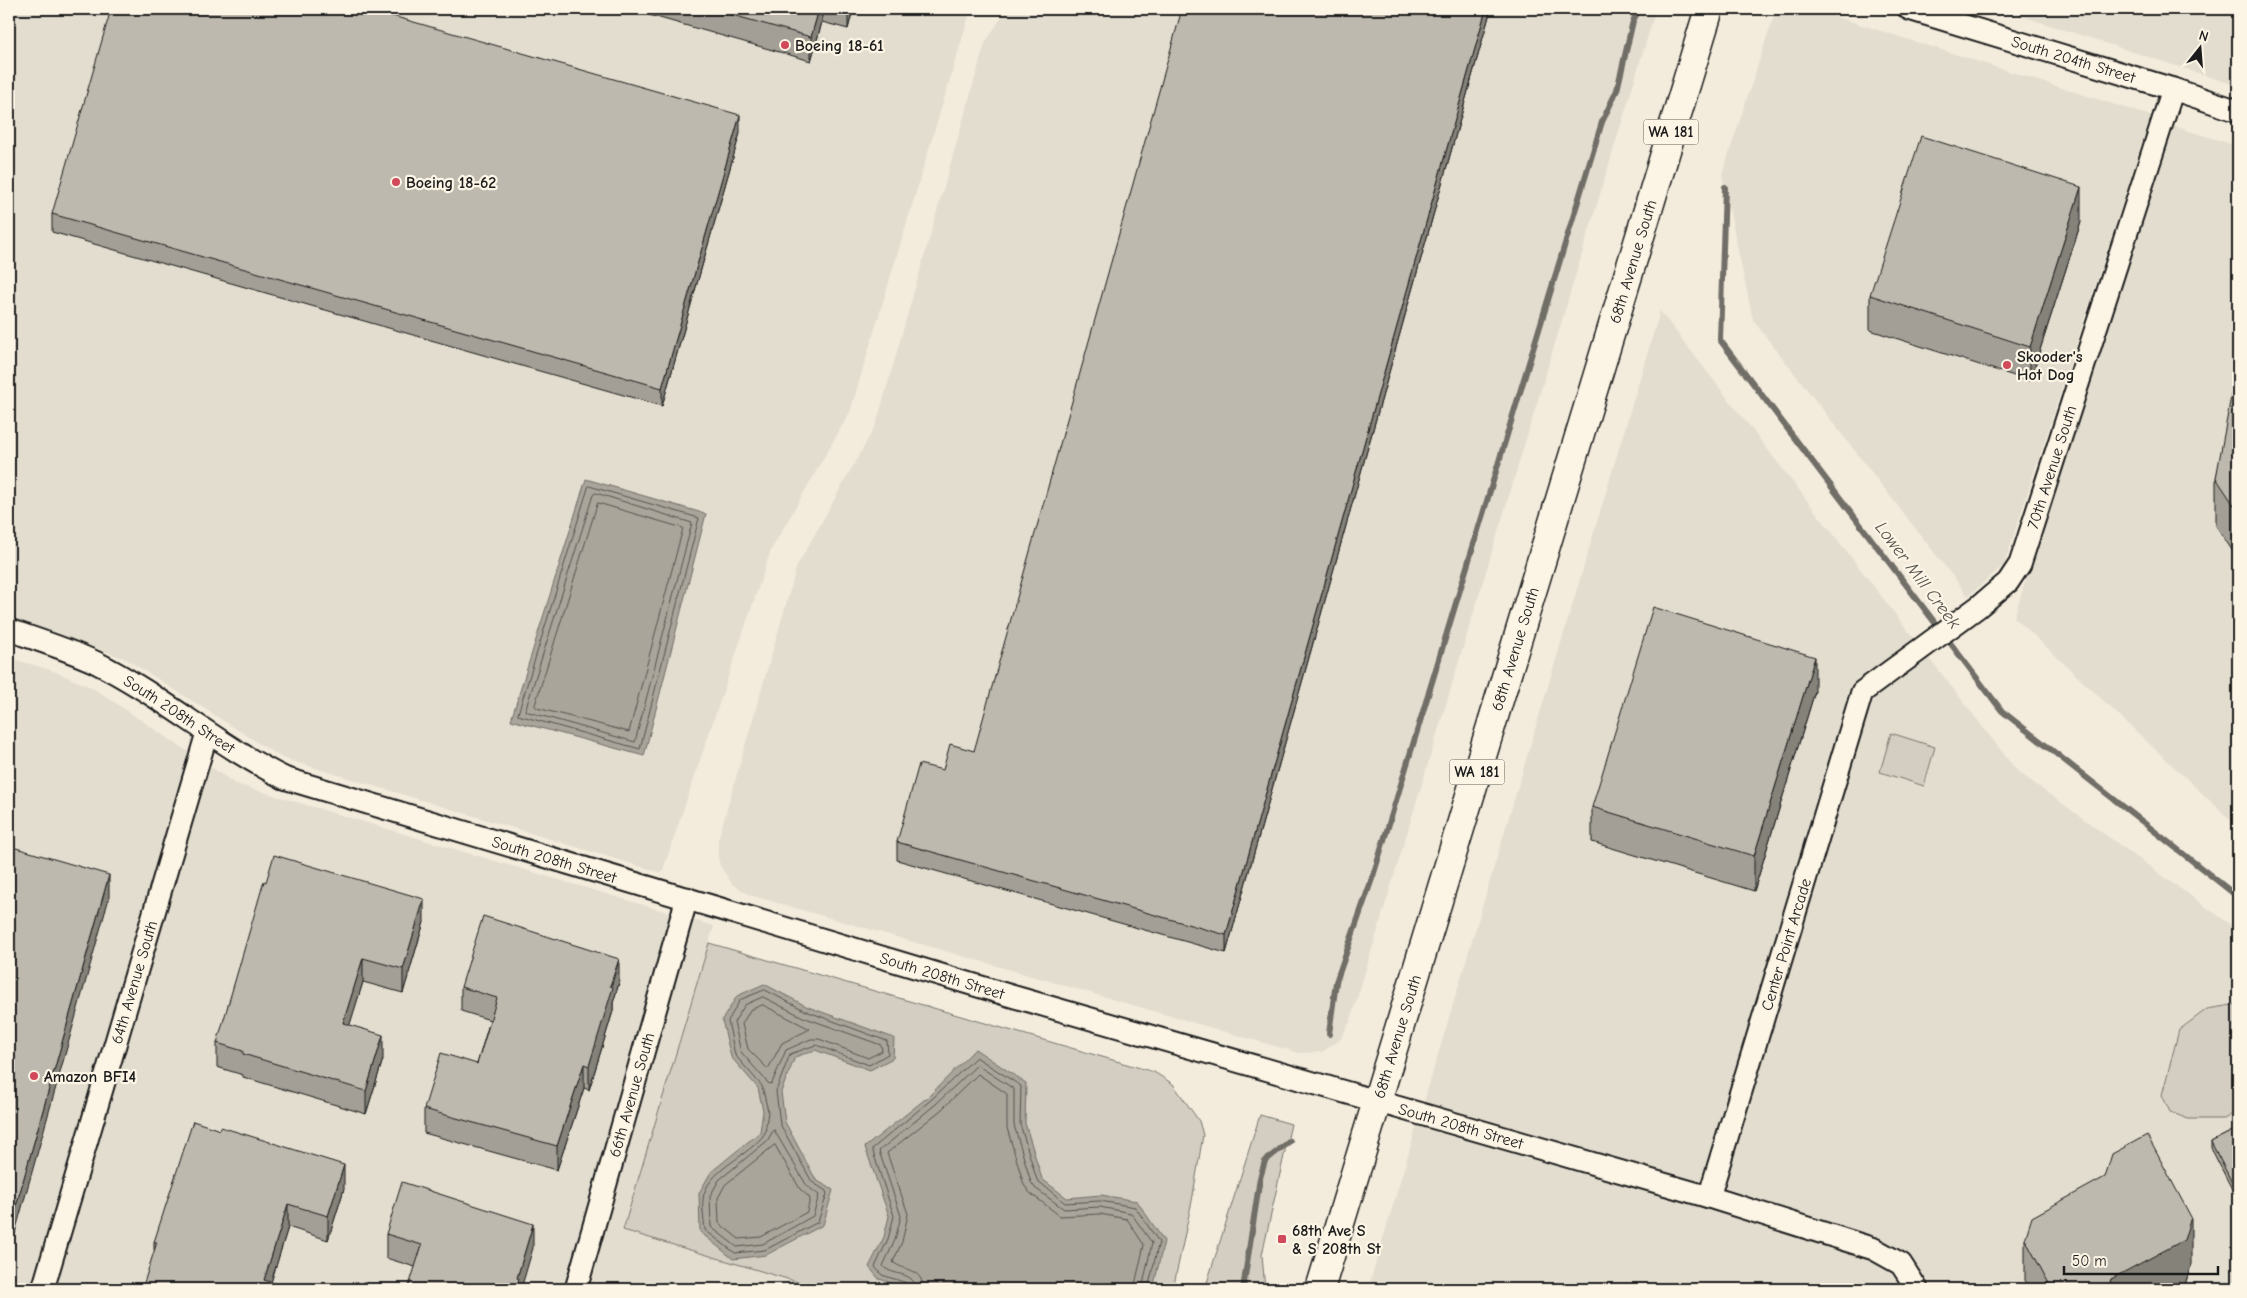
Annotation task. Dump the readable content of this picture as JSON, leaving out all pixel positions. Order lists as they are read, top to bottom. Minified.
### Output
{"streets":{"main road":["WA 181","68th Avenue South"],"street":["South 204th Street","70th Avenue South","South 208th Street","Center Point Arcade","64th Avenue South","66th Avenue South"]},"crossings":[["South 204th Street","70th Avenue South"],["68th Avenue South","South 208th Street"],["70th Avenue South","Center Point Arcade"],["South 208th Street","Center Point Arcade"],["South 208th Street","64th Avenue South"],["South 208th Street","66th Avenue South"]],"water":["Lower Mill Creek"],"places":{"other":["Boeing 18-61","Boeing 18-62","Skooder's Hot Dog","Amazon BFI4"],"transit":["68th Ave S & S 208th St"]},"scale_bar":"50 m","north":"top"}
